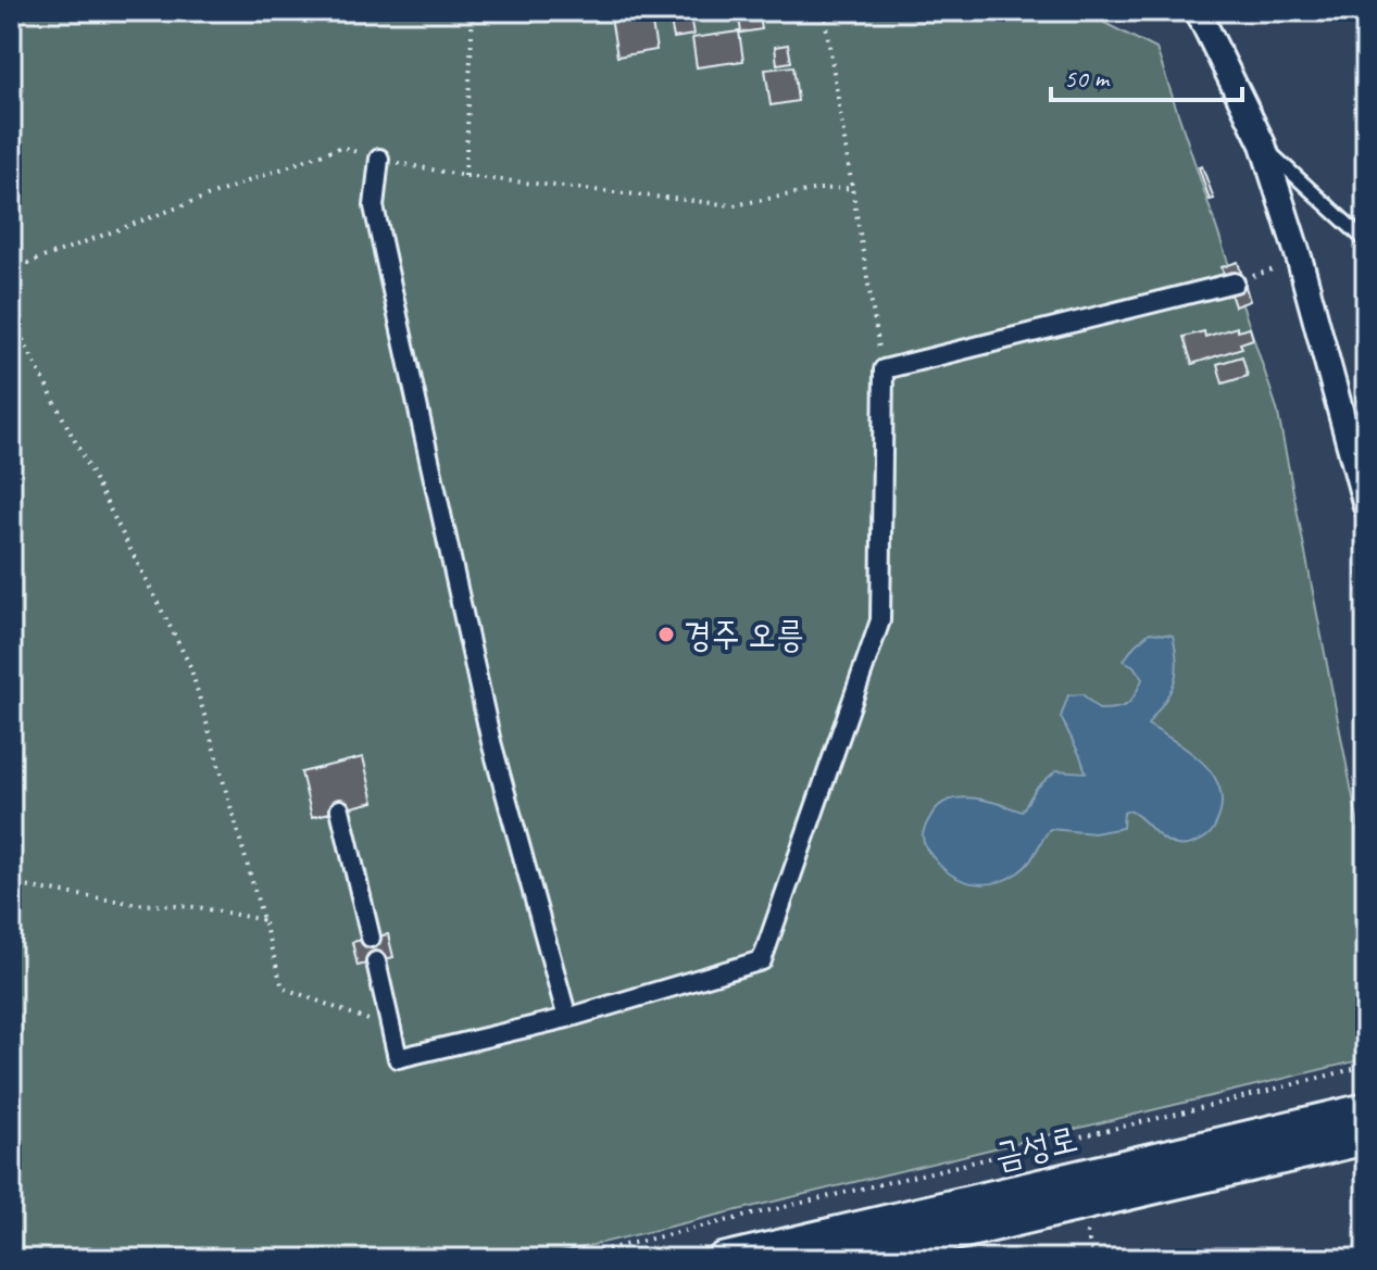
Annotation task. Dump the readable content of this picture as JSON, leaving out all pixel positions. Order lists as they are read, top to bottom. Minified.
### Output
{"streets":{"street":["금성로"]},"places":["경주 오릉"],"scale_bar":"50 m"}
